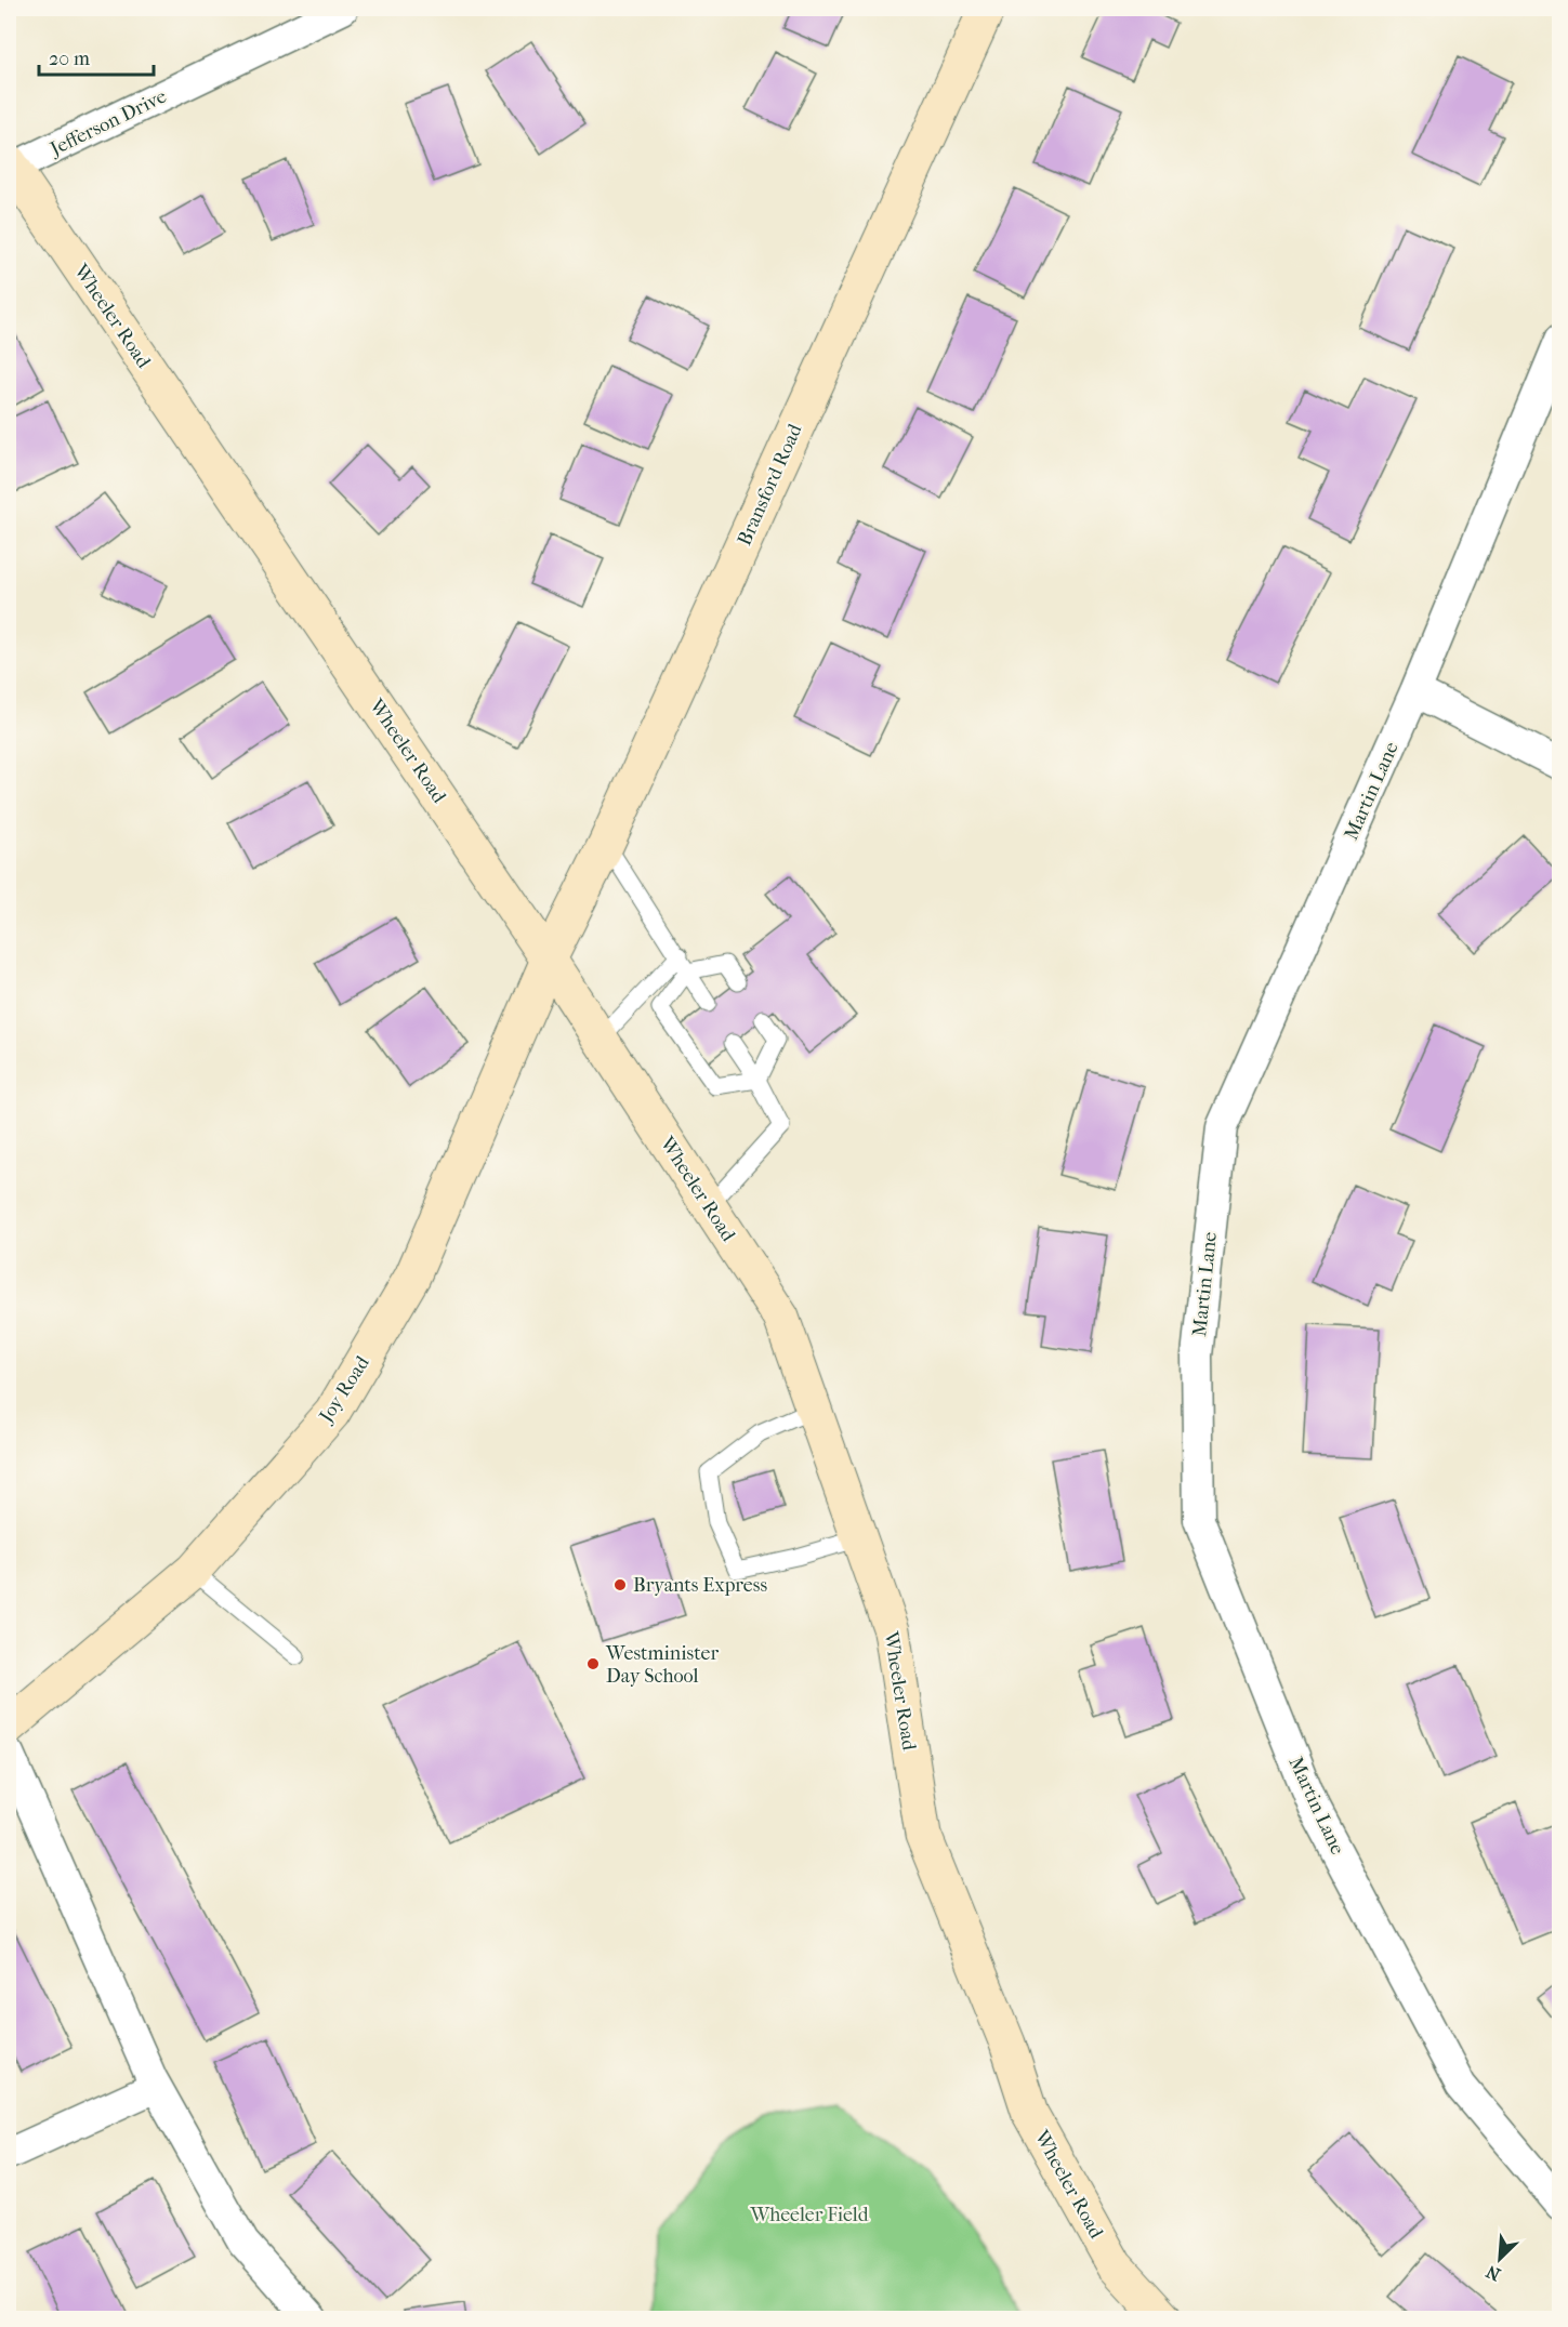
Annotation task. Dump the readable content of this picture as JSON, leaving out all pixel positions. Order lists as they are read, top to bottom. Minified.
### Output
{"streets":{"street":["Jefferson Drive","Wheeler Road","Bransford Road","Martin Lane","Joy Road"]},"crossings":[["Jefferson Drive","Wheeler Road"],["Wheeler Road","Bransford Road"],["Wheeler Road","Joy Road"],["Bransford Road","Joy Road"]],"parks":["Wheeler Field"],"places":["Bryants Express","Westminister Day School"],"scale_bar":"20 m","north":"bottom left"}
